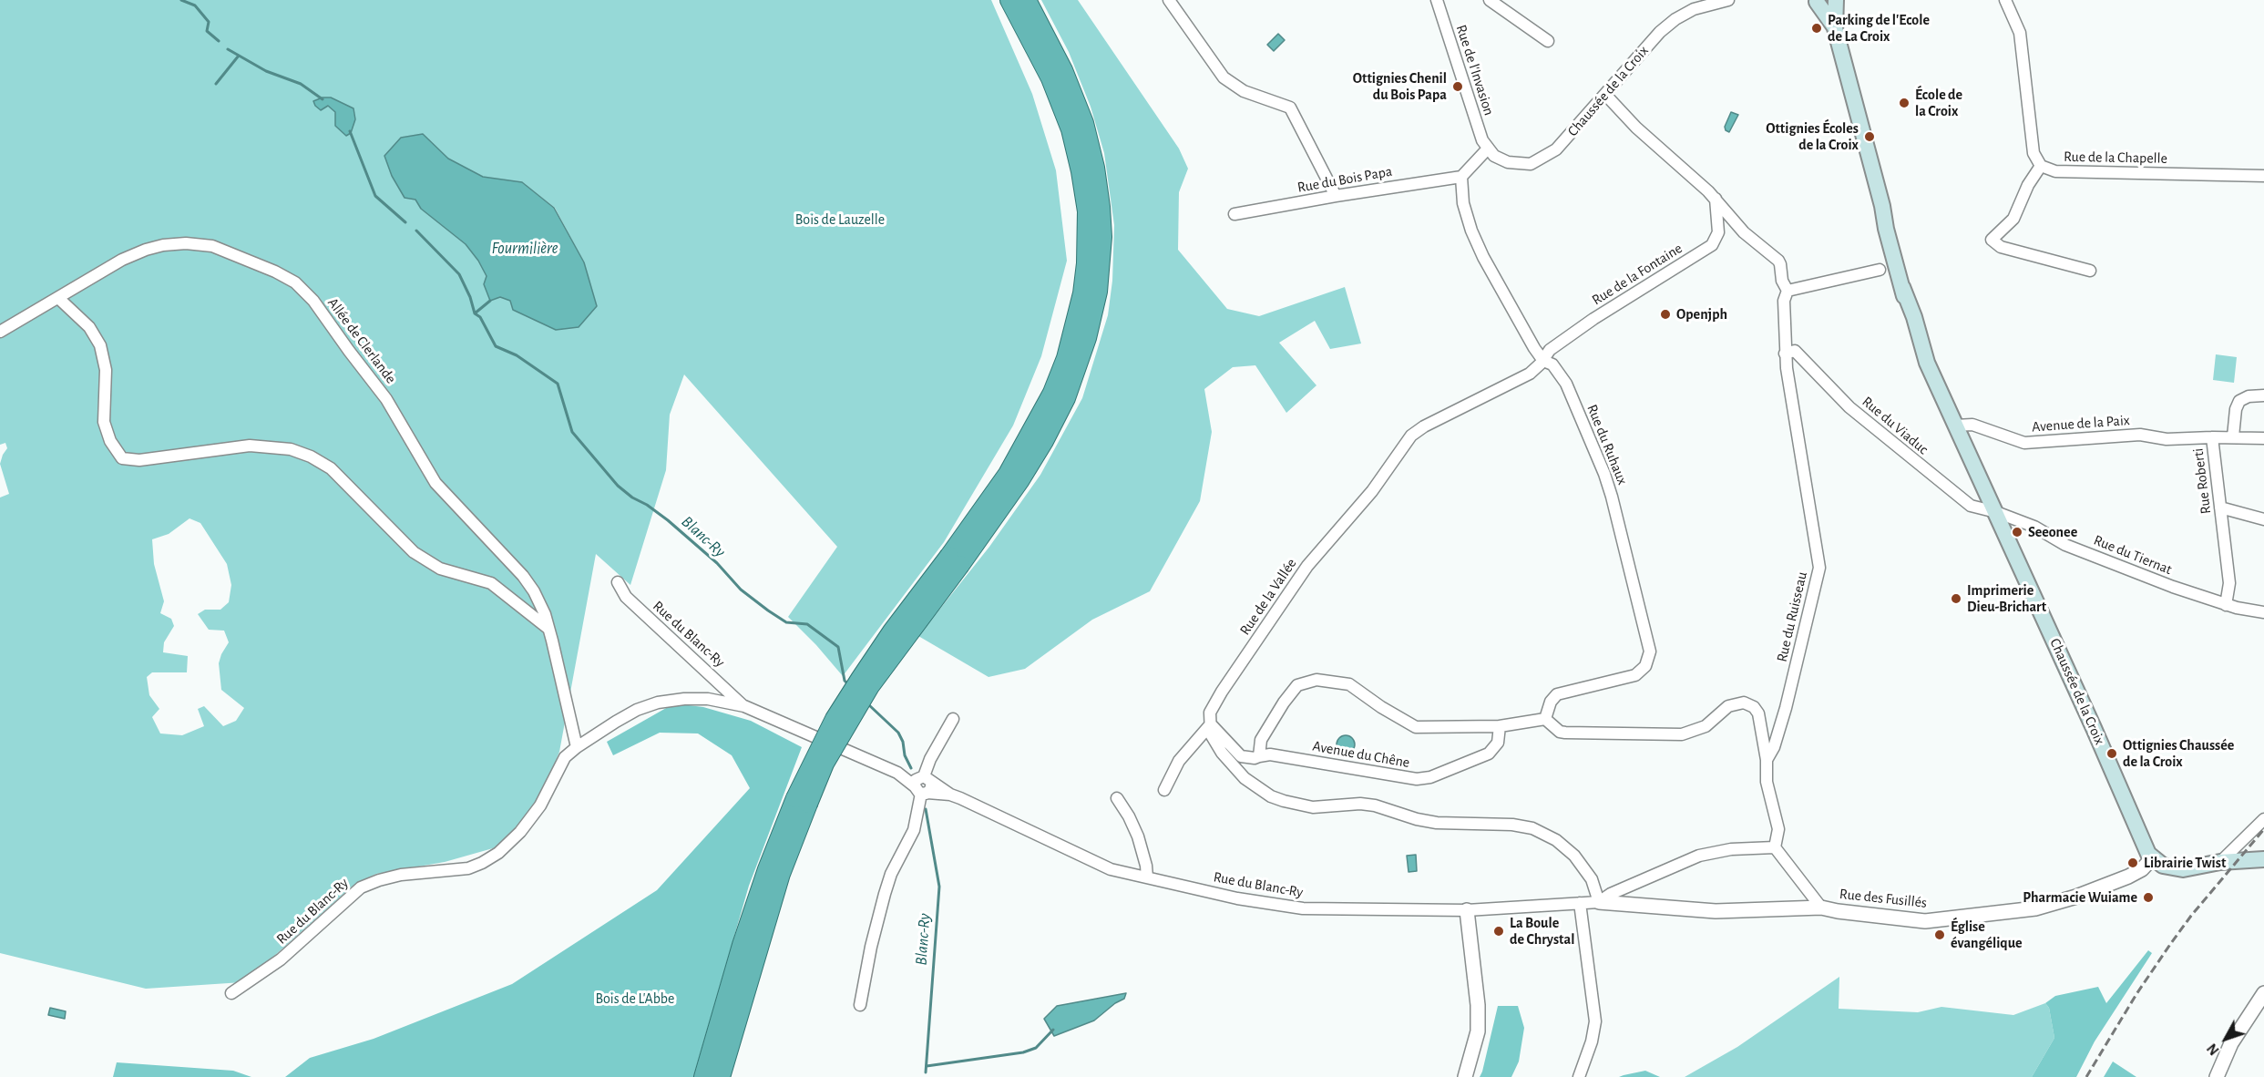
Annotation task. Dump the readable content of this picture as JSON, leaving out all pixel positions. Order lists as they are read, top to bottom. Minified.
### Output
{"streets":{"main road":["Chaussée de la Croix"],"street":["Rue de l'Invasion","Rue de la Chapelle","Rue du Bois Papa","Rue de la Fontaine","Allée de Clerlande","Avenue de la Paix","Rue du Viaduc","Rue du Ruhaux","Rue Roberti","Rue du Tiernat","Rue de la Vallée","Rue du Ruisseau","Rue du Blanc-Ry","Avenue du Chêne","Rue des Fusillés"]},"crossings":[["Rue de l'Invasion","Chaussée de la Croix"],["Chaussée de la Croix","Avenue de la Paix"],["Chaussée de la Croix","Rue du Viaduc"],["Chaussée de la Croix","Rue du Tiernat"],["Chaussée de la Croix","Rue des Fusillés"],["Rue de la Fontaine","Rue du Ruhaux"],["Rue de la Fontaine","Rue de la Vallée"],["Allée de Clerlande","Rue du Blanc-Ry"],["Avenue de la Paix","Rue Roberti"],["Rue du Viaduc","Rue du Tiernat"],["Rue du Viaduc","Rue du Ruisseau"],["Rue du Ruhaux","Rue de la Vallée"],["Rue Roberti","Rue du Tiernat"],["Rue de la Vallée","Avenue du Chêne"],["Rue du Ruisseau","Rue du Blanc-Ry"],["Rue du Blanc-Ry","Rue des Fusillés"]],"water":["Fourmilière","Blanc-Ry"],"parks":["Bois de Lauzelle","Bois de L'Abbe"],"places":["Parking de l'Ecole de La Croix","Ottignies Chenil du Bois Papa","École de la Croix","Ottignies Écoles de la Croix","Openjph","Seeonee","Imprimerie Dieu-Brichart","Ottignies Chaussée de la Croix","Librairie Twist","Pharmacie Wuiame","La Boule de Chrystal","Église évangélique"],"north":"bottom left"}
